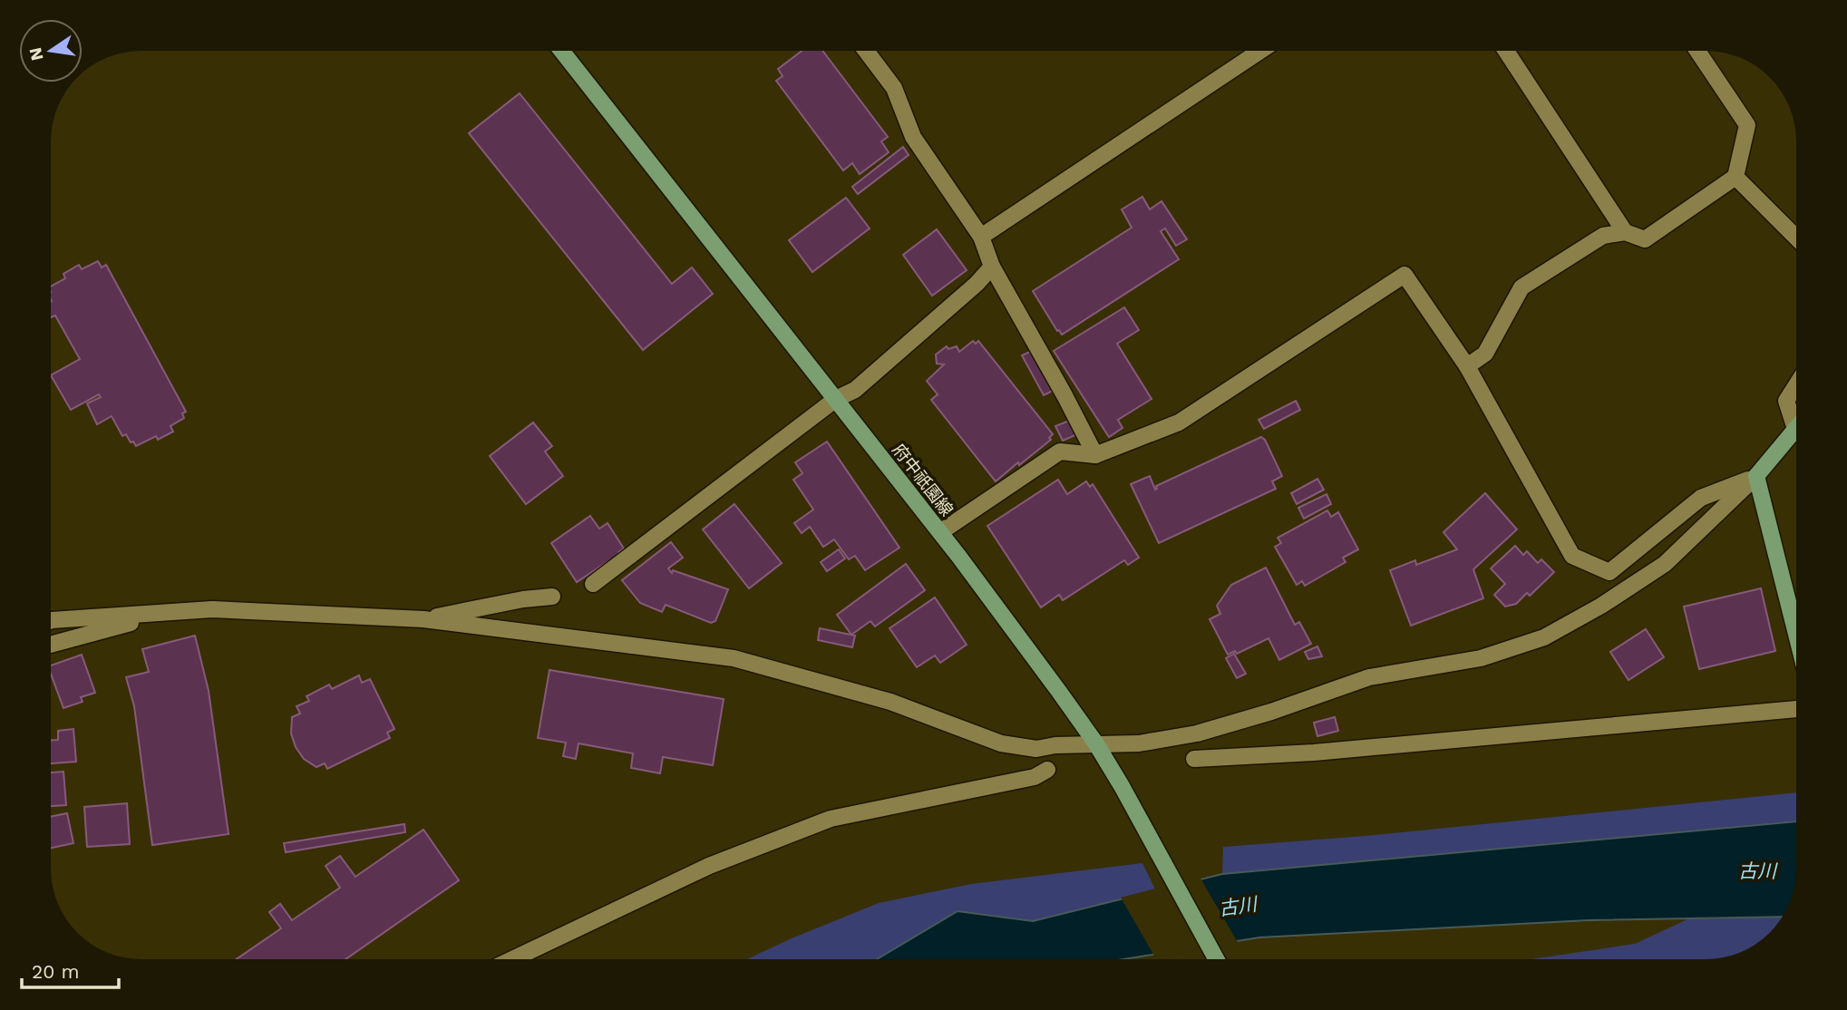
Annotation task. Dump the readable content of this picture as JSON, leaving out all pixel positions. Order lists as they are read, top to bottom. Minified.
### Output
{"streets":{"main road":["府中祇園線"]},"water":["古川"],"scale_bar":"20 m","north":"left"}
